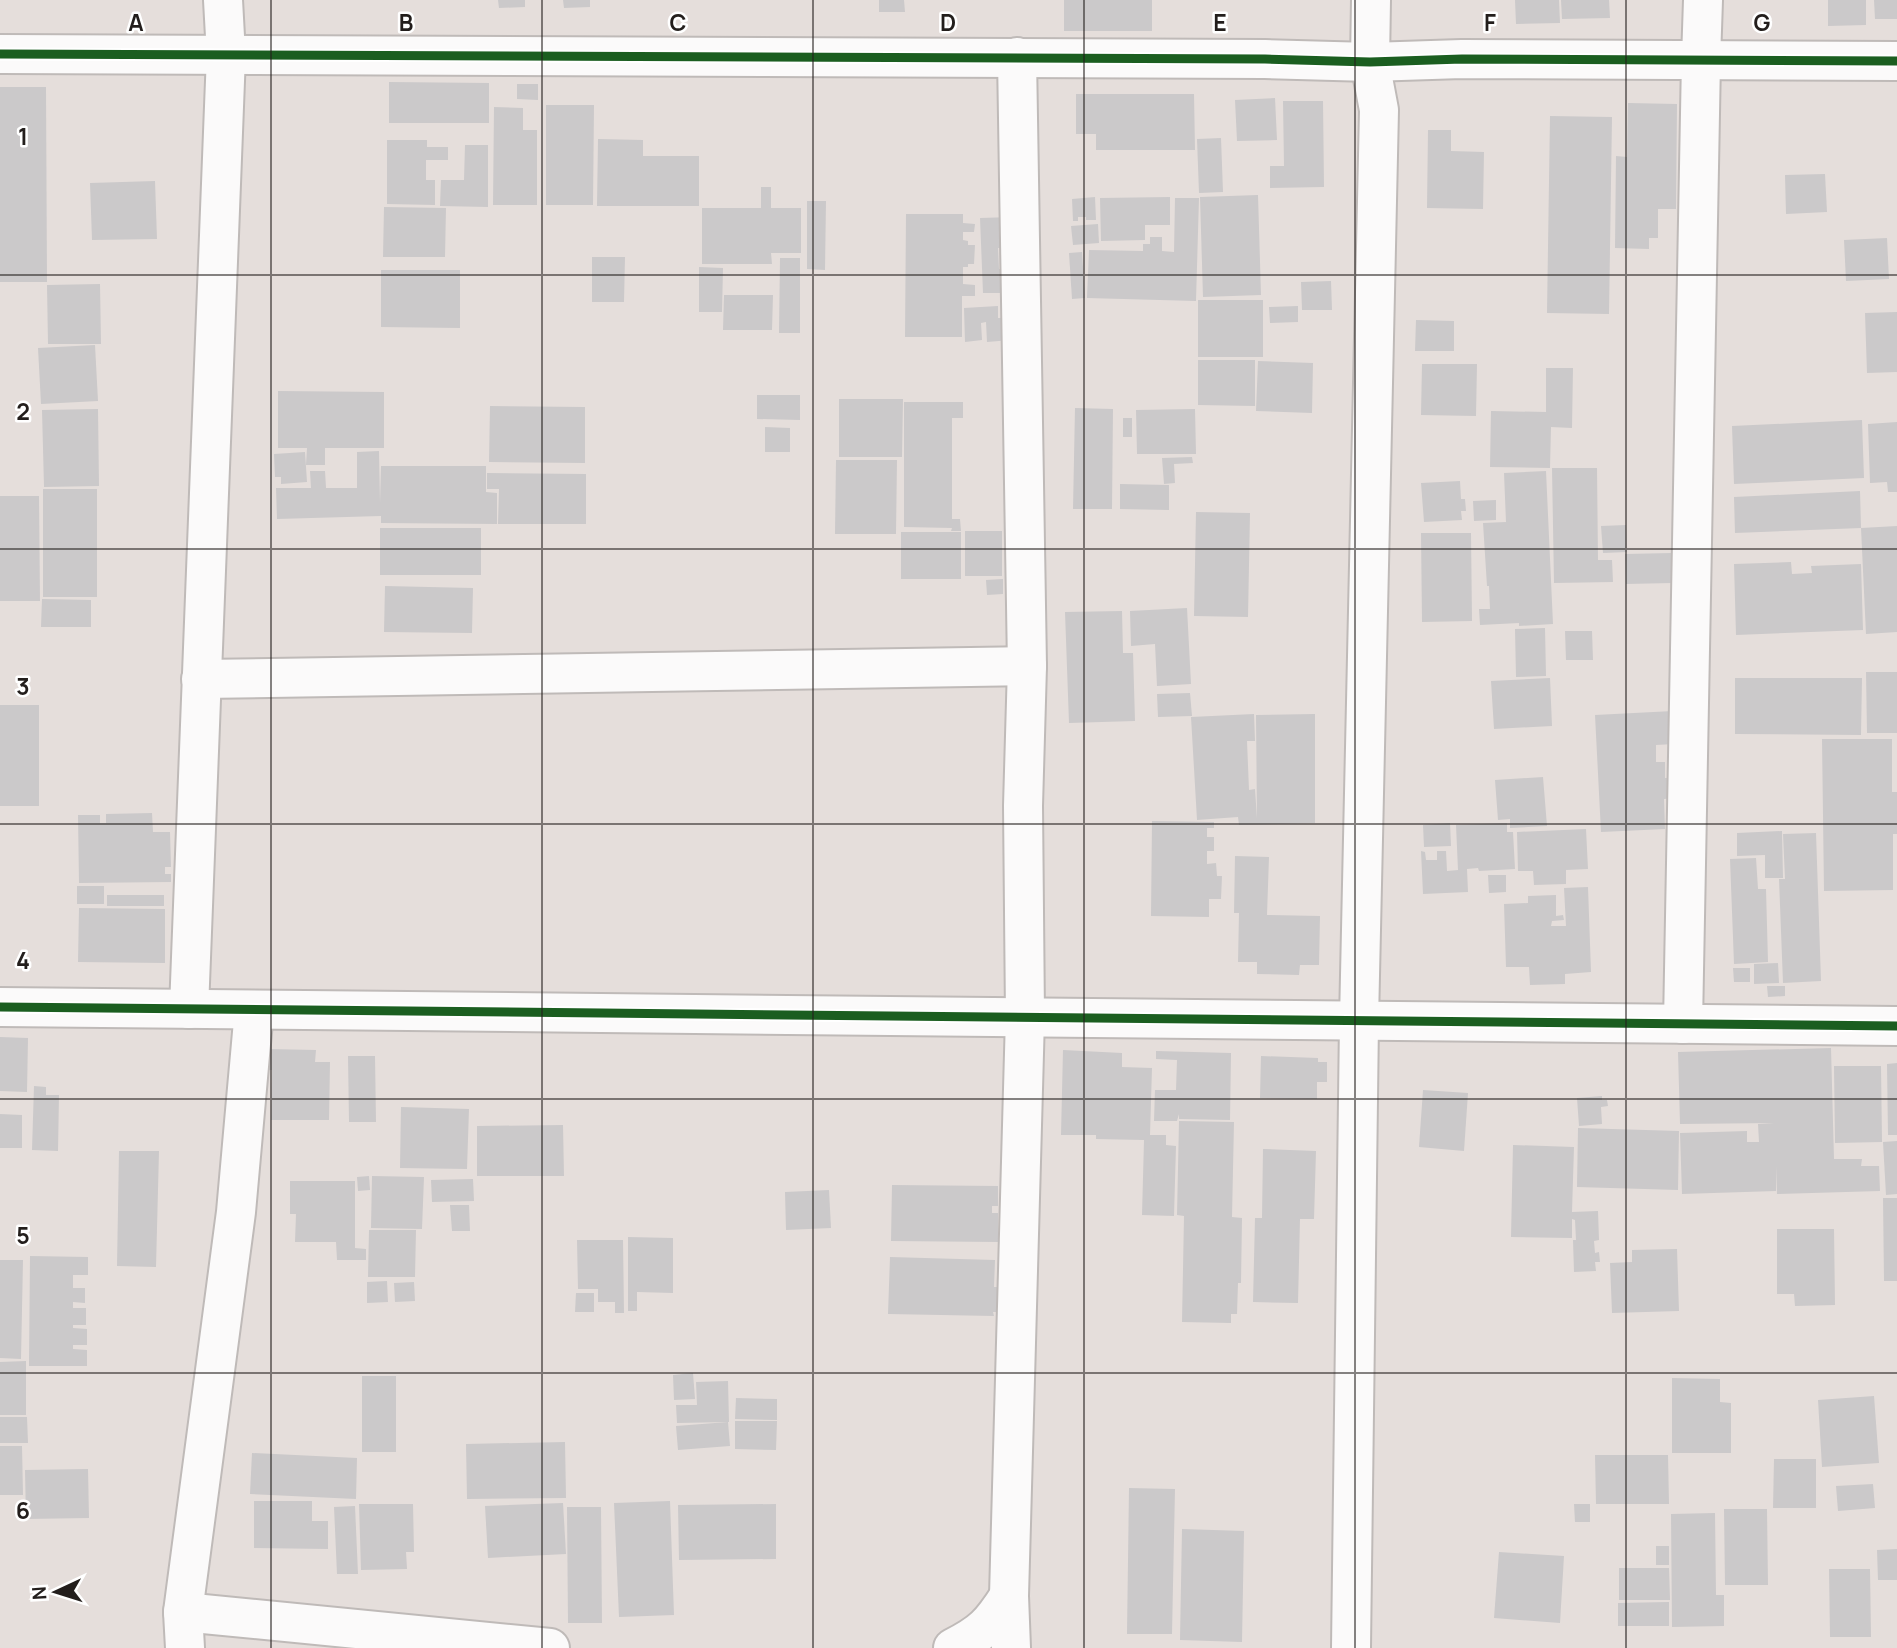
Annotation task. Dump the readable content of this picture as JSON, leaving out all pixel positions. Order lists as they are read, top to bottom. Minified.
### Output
{"north":"left","grid":{"columns":["A","B","C","D","E","F","G"],"rows":["1","2","3","4","5","6"]}}
